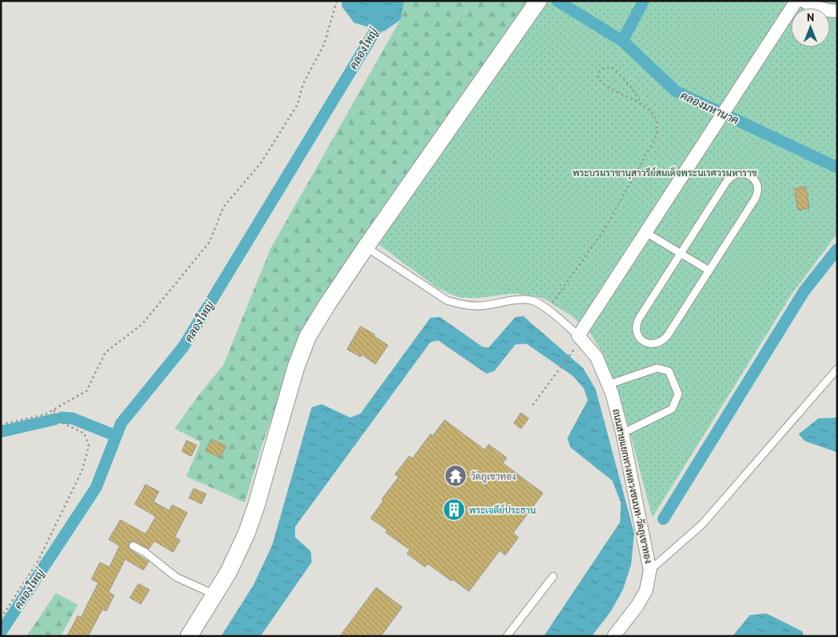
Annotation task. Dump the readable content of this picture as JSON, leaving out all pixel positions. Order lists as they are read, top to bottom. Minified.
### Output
{"streets":{"street":["ถนนสายแยกทางหลวงชนบท-วัดภูเขาทอง"]},"water":["คลองใหญ่","คลองมหานาค"],"parks":["พระบรมราชานุสาวรีย์สมเด็จพระนเรศวรมหาราช"],"places":{"temple":["วัดภูเขาทอง"],"building":["พระเจดีย์ประธาน"]},"north":"top"}
